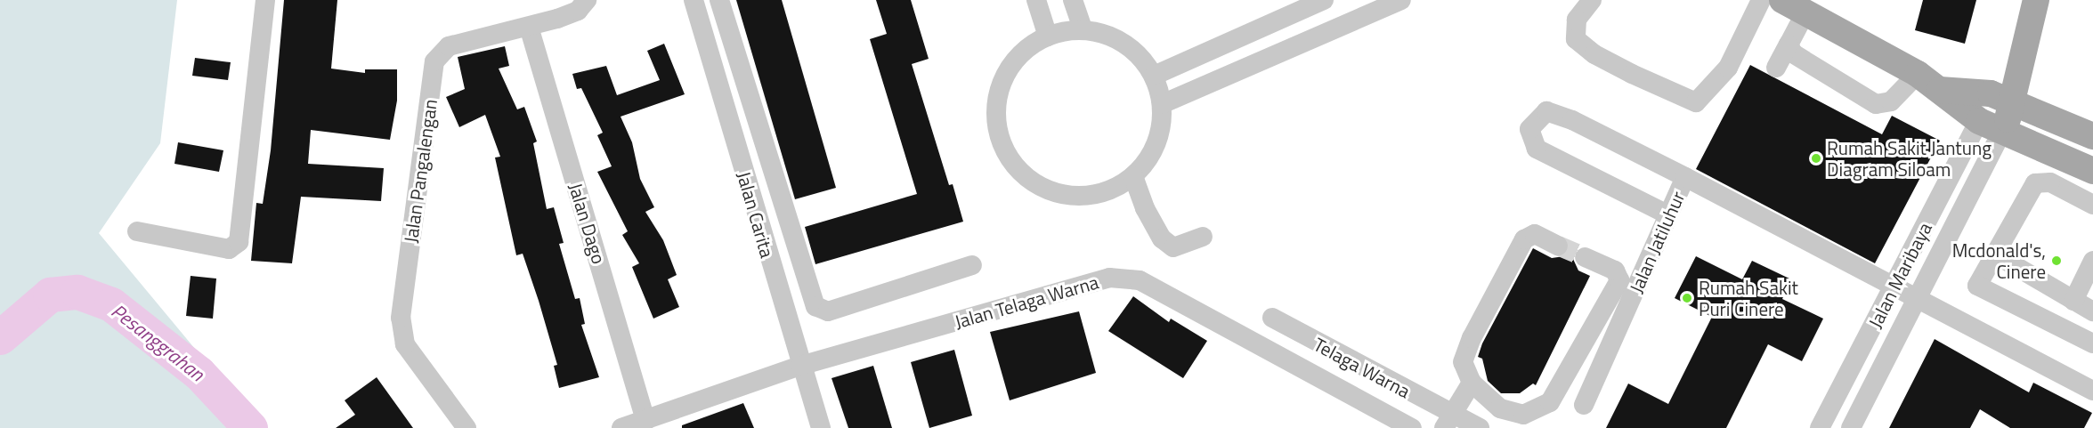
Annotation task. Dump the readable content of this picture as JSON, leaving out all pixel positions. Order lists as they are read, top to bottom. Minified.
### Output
{"streets":{"street":["Jalan Pangalengan","Jalan Carita","Jalan Dago","Jalan Jatiluhur","Jalan Maribaya","Jalan Telaga Warna","Telaga Warna"]},"crossings":[["Jalan Pangalengan","Jalan Dago"],["Jalan Carita","Jalan Telaga Warna"],["Jalan Dago","Jalan Telaga Warna"],["Jalan Jatiluhur","Jalan Maribaya"]],"water":["Pesanggrahan"],"places":["Rumah Sakit Jantung Diagram Siloam","Mcdonald's, Cinere","Rumah Sakit Puri Cinere"]}
